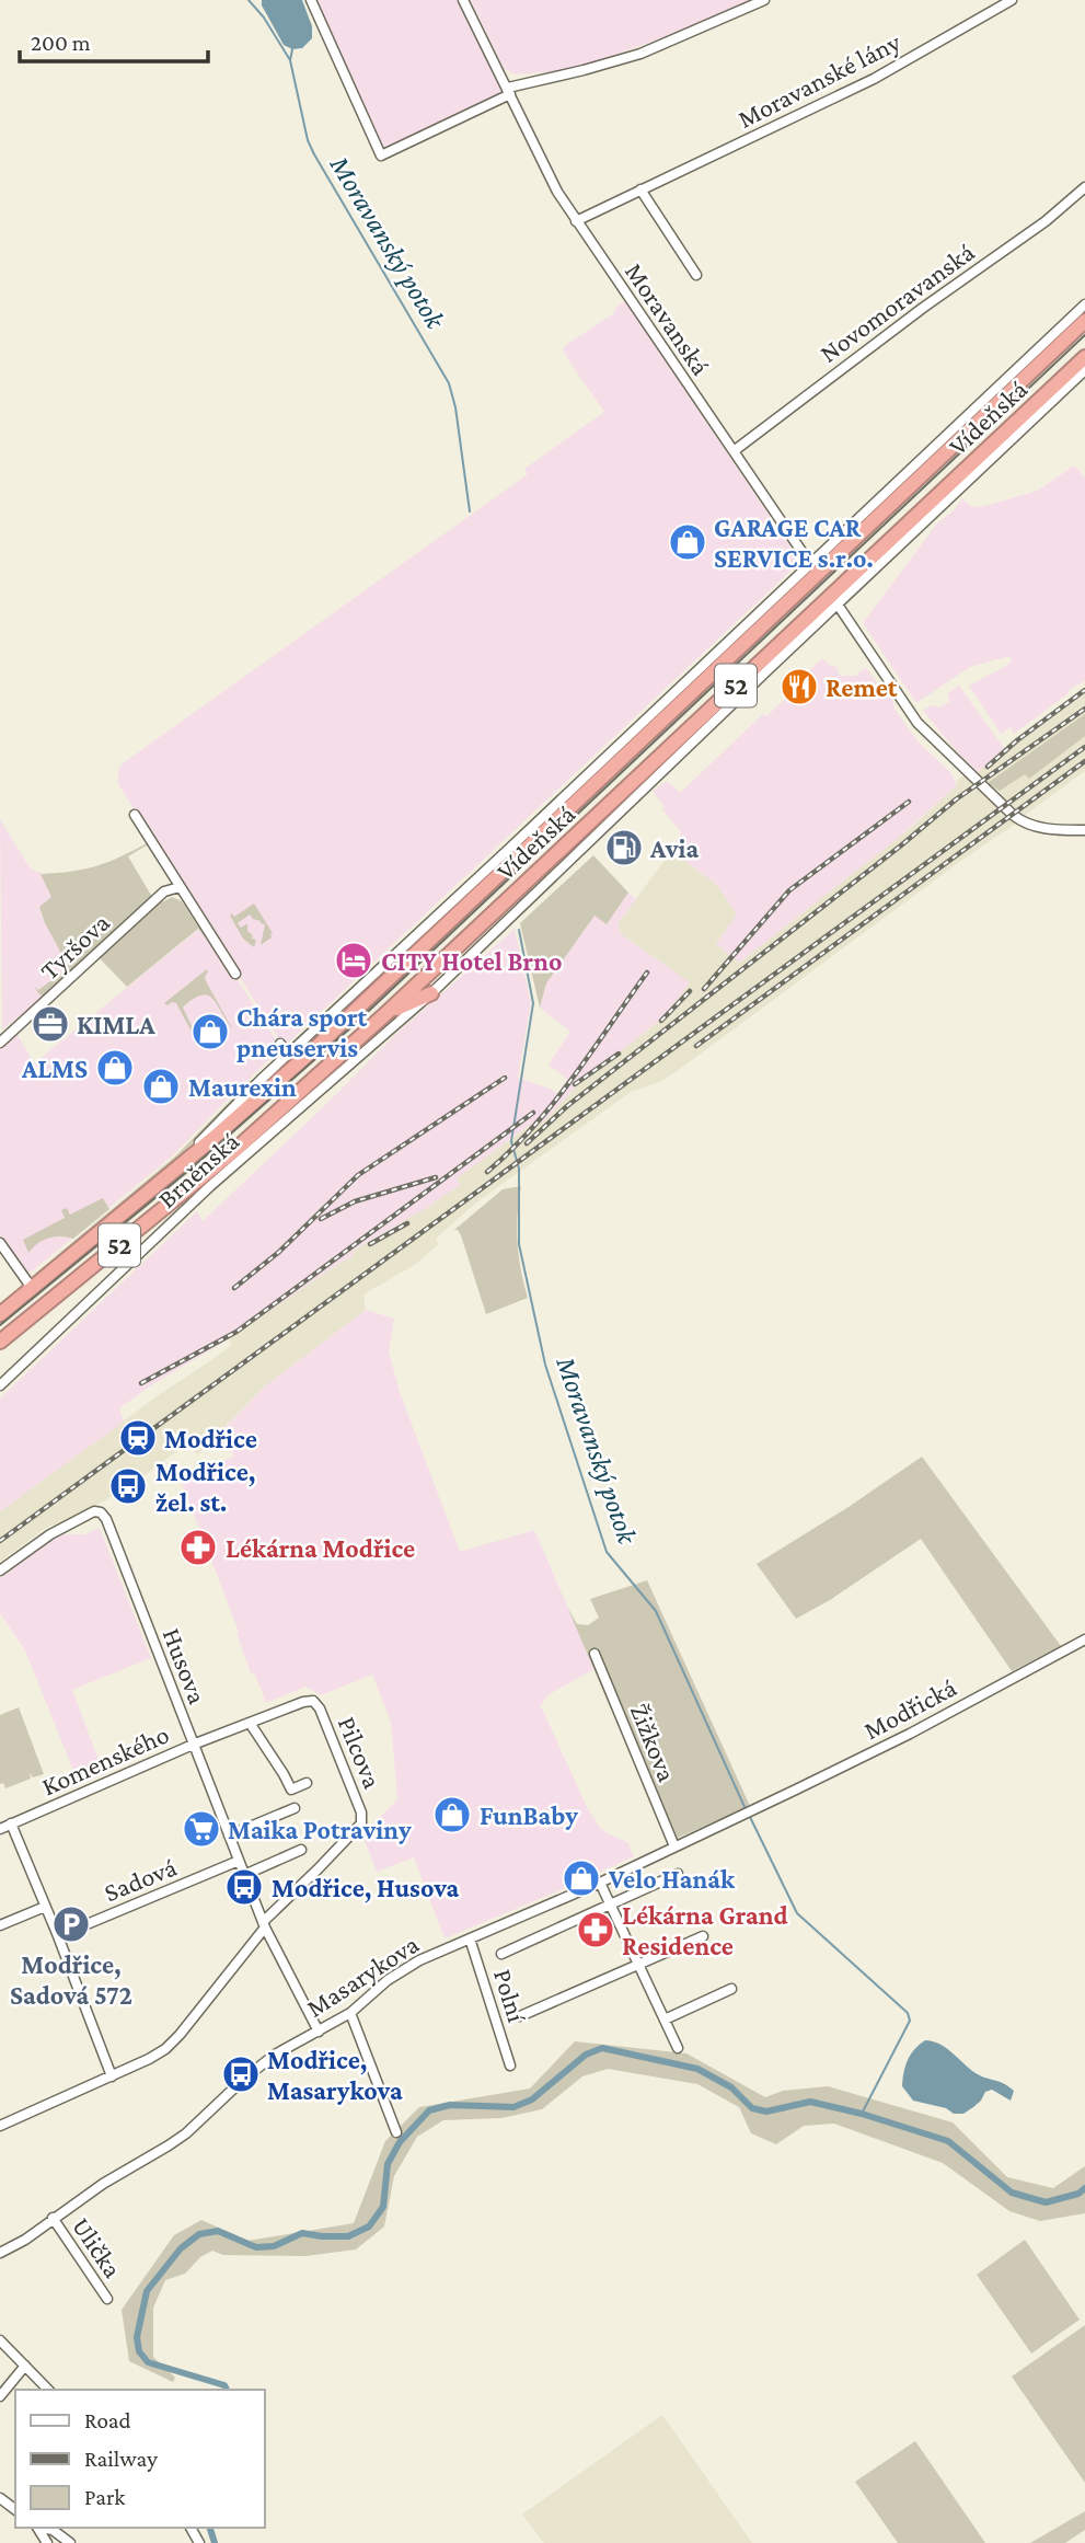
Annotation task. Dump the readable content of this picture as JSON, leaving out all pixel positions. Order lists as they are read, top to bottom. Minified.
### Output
{"streets":{"highway":["Vídeňská","52"],"street":["Moravanské lány","Novomoravanská","Moravanská","Tyršova","Brněnská","Husova","Modřická","Žižkova","Pilcova","Komenského","Sadová","Masarykova","Polní","Ulička"]},"crossings":[["Moravanské lány","Moravanská"],["Novomoravanská","Moravanská"],["Moravanská","Vídeňská"],["Vídeňská","Brněnská"],["Husova","Pilcova"],["Husova","Komenského"],["Husova","Sadová"],["Husova","Masarykova"],["Modřická","Masarykova"],["Žižkova","Masarykova"],["Pilcova","Komenského"],["Masarykova","Polní"],["Masarykova","Ulička"]],"water":["Moravanský potok"],"places":{"shop":["GARAGE CAR SERVICE s.r.o.","Chára sport pneuservis","ALMS","Maurexin","FunBaby","Velo Hanák"],"restaurant":["Remet"],"fuel station":["Avia"],"hotel":["CITY Hotel Brno"],"office":["KIMLA"],"station":["Modřice"],"bus stop":["Modřice, žel. st.","Modřice, Husova","Modřice, Masarykova"],"pharmacy":["Lékárna Modřice","Lékárna Grand Residence"],"supermarket":["Maika Potraviny"],"parking":["Modřice, Sadová 572"]},"legend":["Road","Railway","Park"],"scale_bar":"200 m"}
